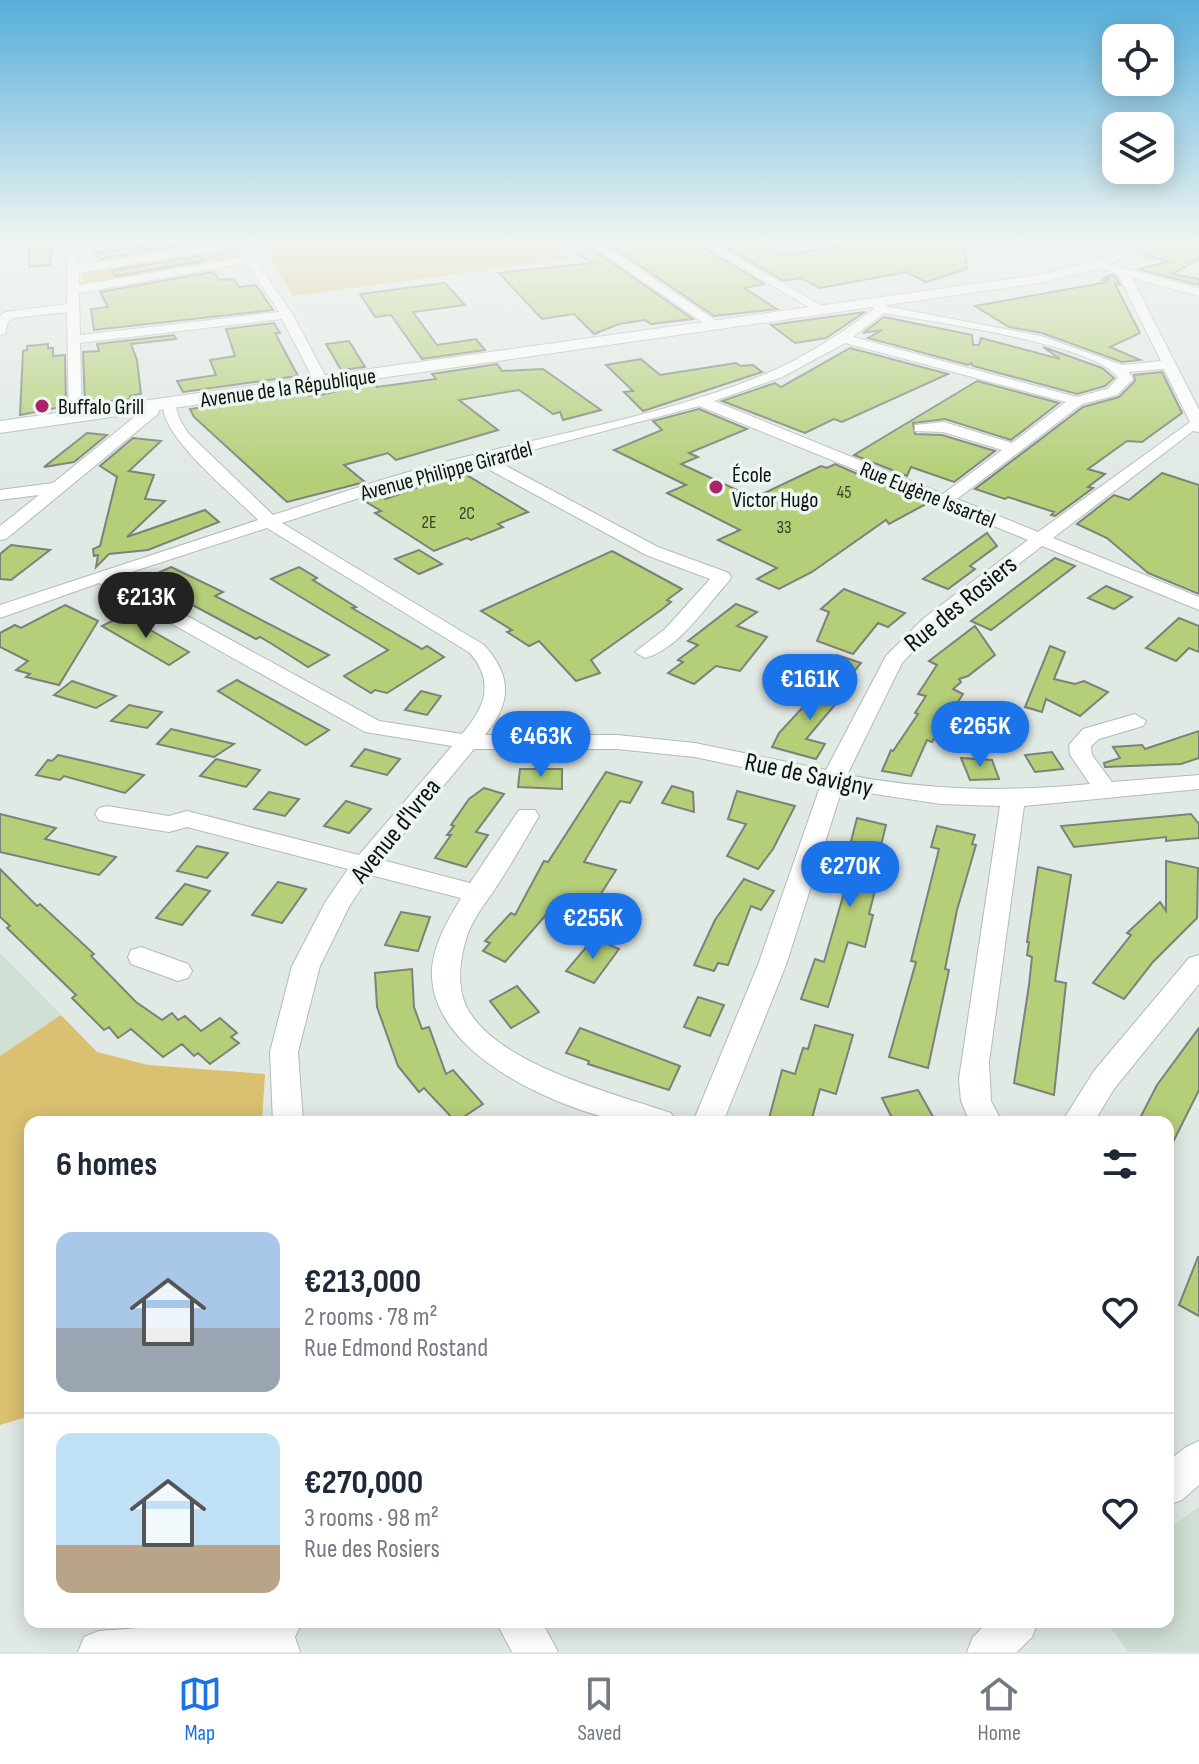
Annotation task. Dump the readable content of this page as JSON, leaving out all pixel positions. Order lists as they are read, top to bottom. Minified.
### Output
{"streets":{"main road":["Avenue de la République"],"street":["Avenue Philippe Girardel","Rue Eugène Issartel","Rue des Rosiers","Rue de Savigny","Avenue d'Ivrea"]},"crossings":[["Avenue de la République","Avenue d'Ivrea"],["Avenue Philippe Girardel","Rue Eugène Issartel"],["Avenue Philippe Girardel","Rue de Savigny"],["Avenue Philippe Girardel","Avenue d'Ivrea"],["Rue Eugène Issartel","Rue des Rosiers"],["Rue des Rosiers","Rue de Savigny"],["Rue de Savigny","Avenue d'Ivrea"]],"places":["Buffalo Grill","École Victor Hugo"],"house_numbers":["45","2C","2E","33"],"page":{"price":["€213K","€161K","€265K","€463K","€270K","€255K"],"heading":"6 homes","list":[{"name":"€213,000","note":"2 rooms · 78 m² · Rue Edmond Rostand"},{"name":"€270,000","note":"3 rooms · 98 m² · Rue des Rosiers"}],"tabs":["Map","Saved","Home"]}}
